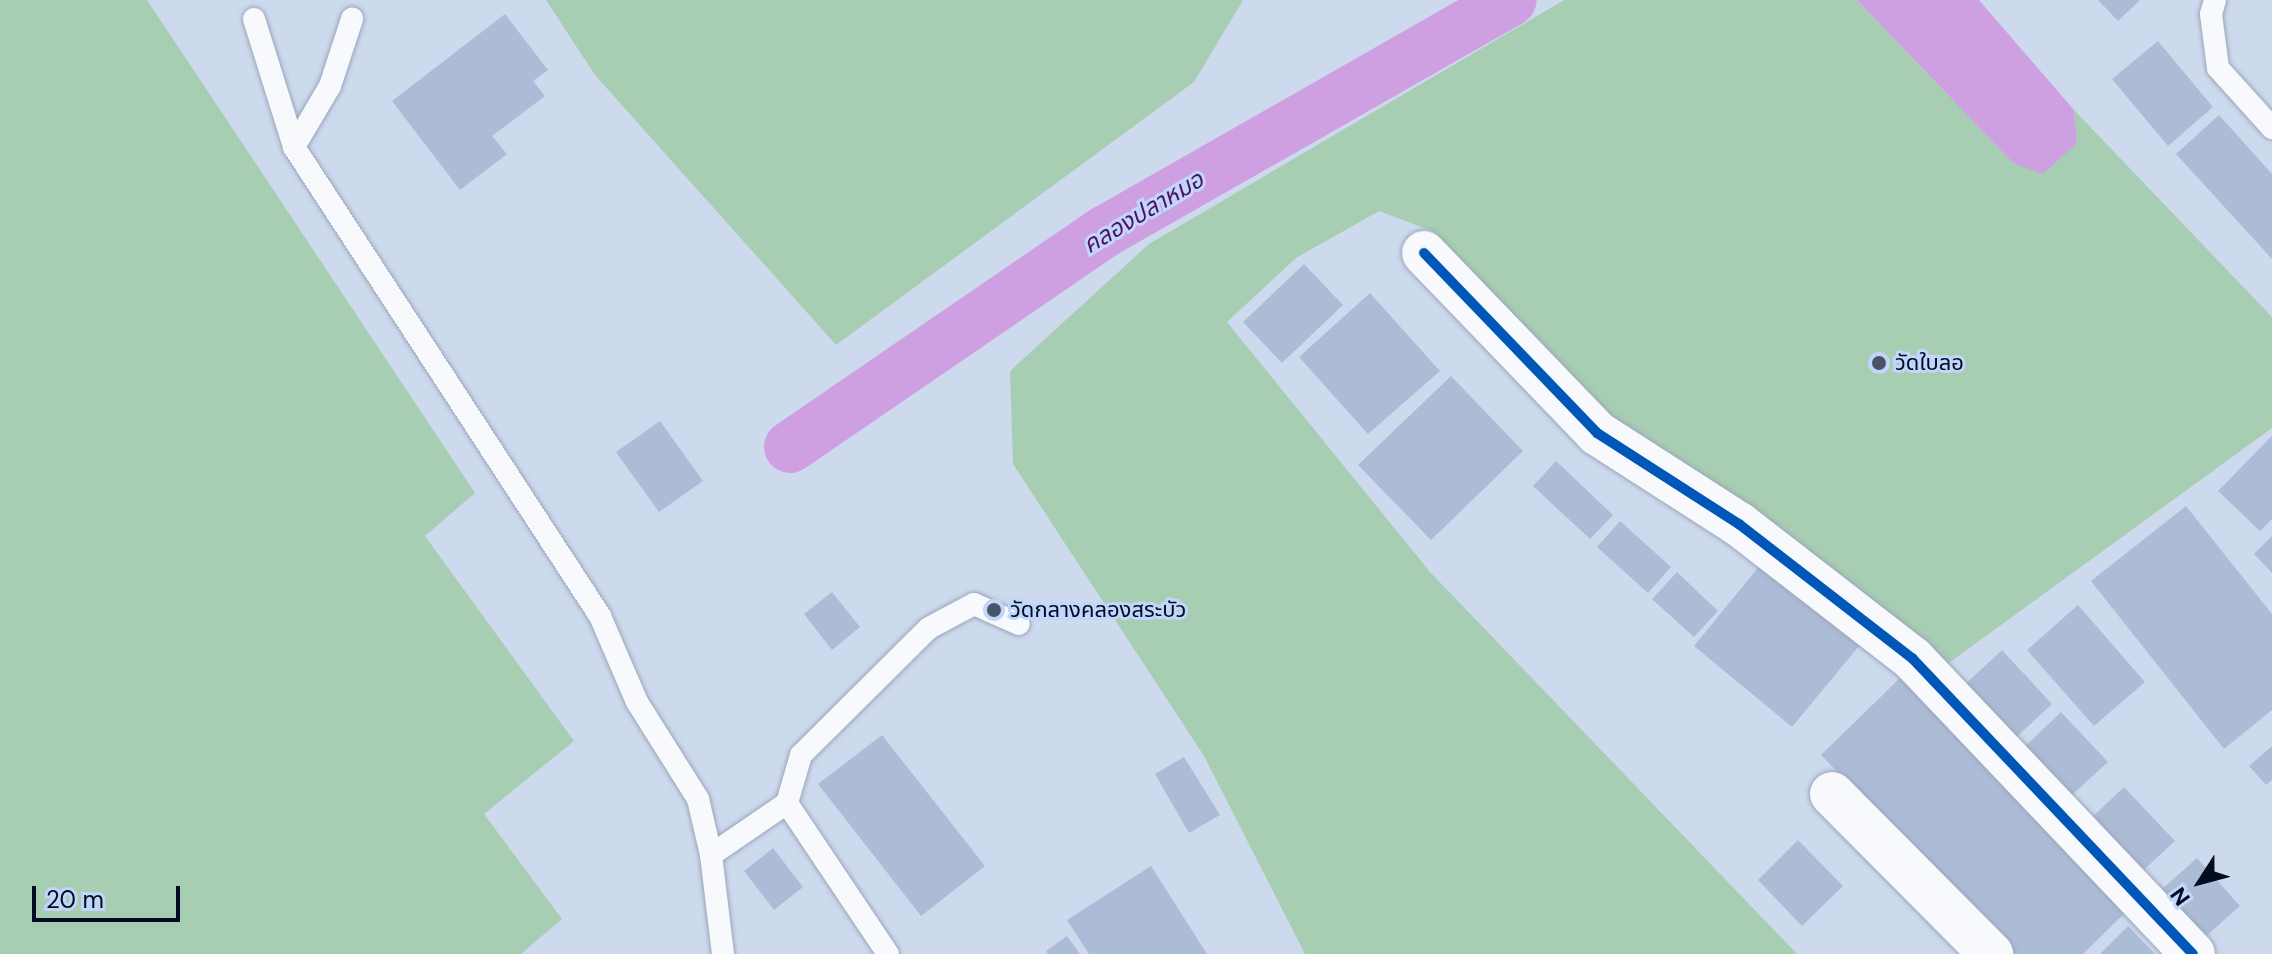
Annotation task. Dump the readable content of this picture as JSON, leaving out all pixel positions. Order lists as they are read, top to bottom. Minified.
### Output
{"water":["คลองปลาหมอ"],"places":["วัดใบลอ","วัดกลางคลองสระบัว"],"scale_bar":"20 m","north":"bottom left"}
